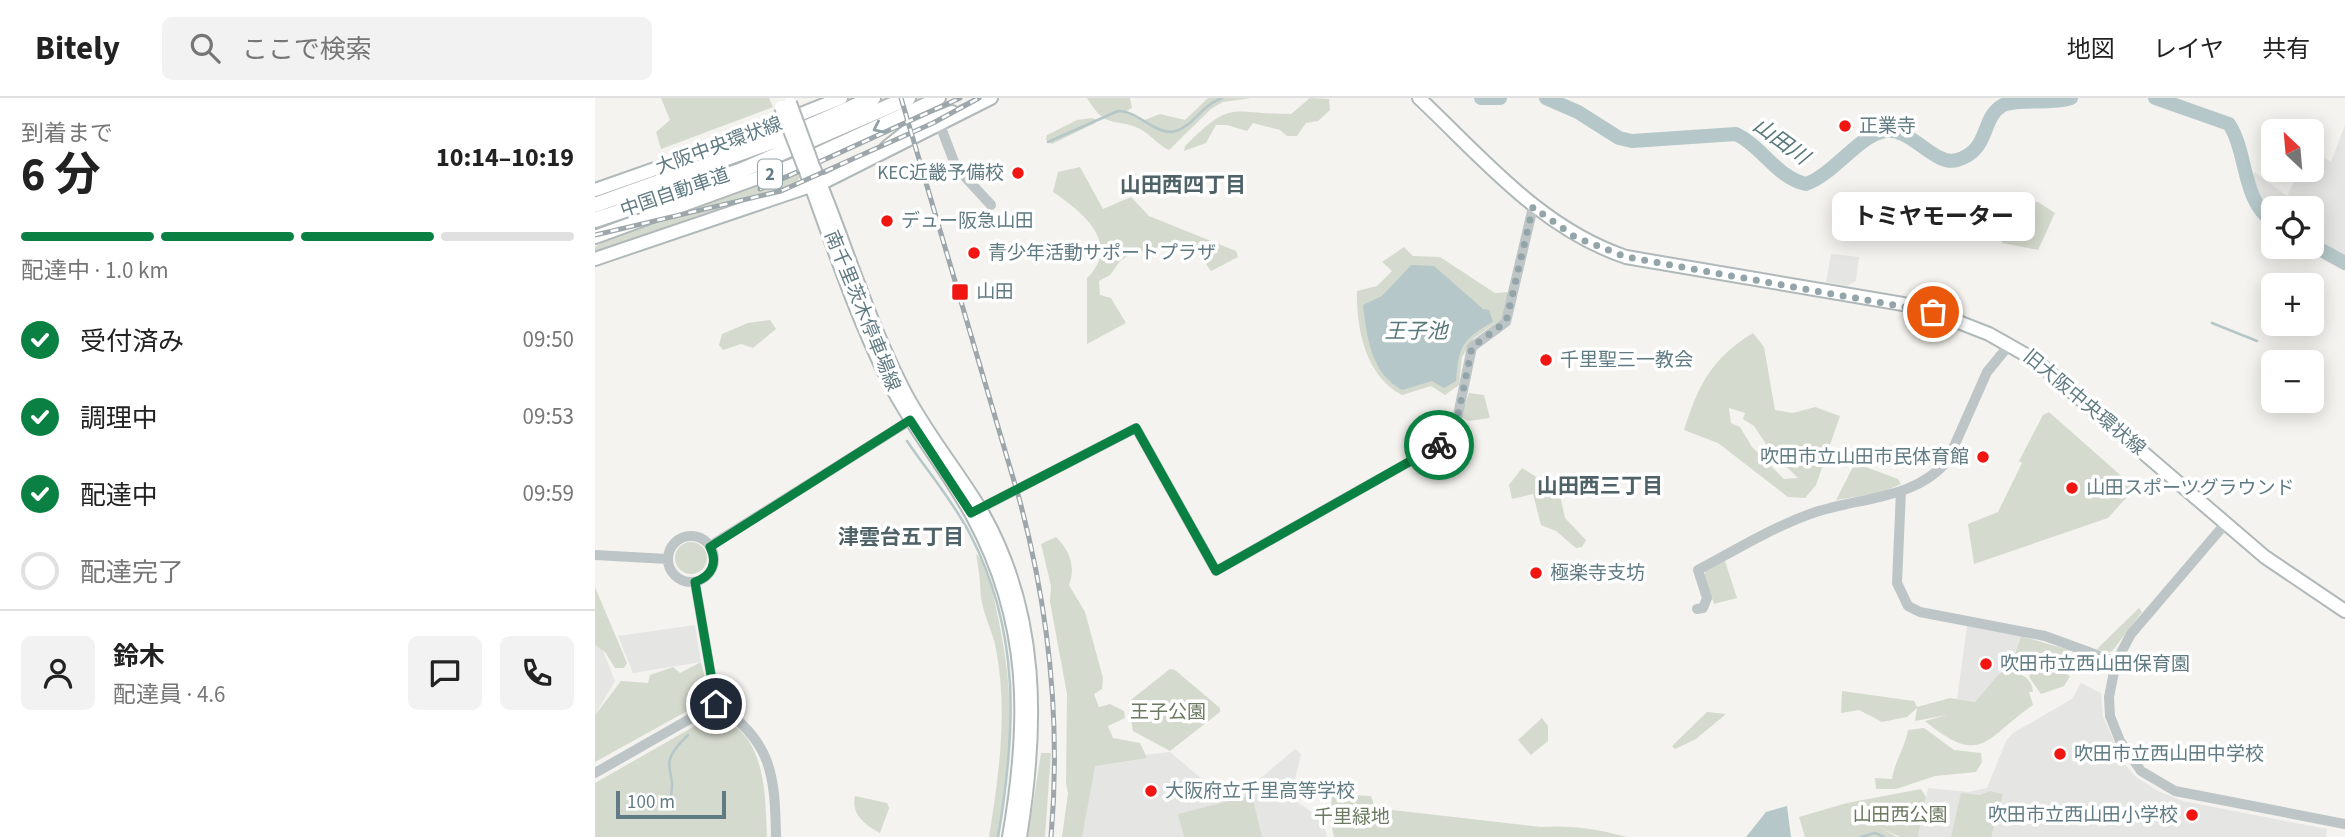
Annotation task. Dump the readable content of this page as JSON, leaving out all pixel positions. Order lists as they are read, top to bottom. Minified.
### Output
{"streets":{"highway":["中国自動車道"],"main road":["大阪中央環状線","2","南千里茨木停車場線","旧大阪中央環状線"]},"crossings":[["2","南千里茨木停車場線"]],"districts":["山田西四丁目","山田西三丁目","津雲台五丁目"],"water":["山田川","王子池"],"parks":["王子公園","山田西公園","千里緑地"],"places":{"other":["正業寺","KEC近畿予備校","デュー阪急山田","青少年活動サポートプラザ","トミヤモーター","千里聖三一教会","吹田市立山田市民体育館","山田スポーツグラウンド","極楽寺支坊","吹田市立西山田保育園","吹田市立西山田中学校","大阪府立千里高等学校","吹田市立西山田小学校"],"transit":["山田"]},"scale_bar":"100 m","north":"top left","page":{"header":"Bitely","search":"ここで検索","nav":["地図","レイヤ","共有"],"heading":["6 分","到着まで","10:14–10:19"],"panel":["鈴木","配達員 · 4.6"],"map_buttons":["+","−"],"bubble":"トミヤモーター","bar":"配達中 · 1.0 km","list":[["受付済み","09:50"],["調理中","09:53"],["配達中","09:59"],"配達完了"],"scale":"100 m"}}
